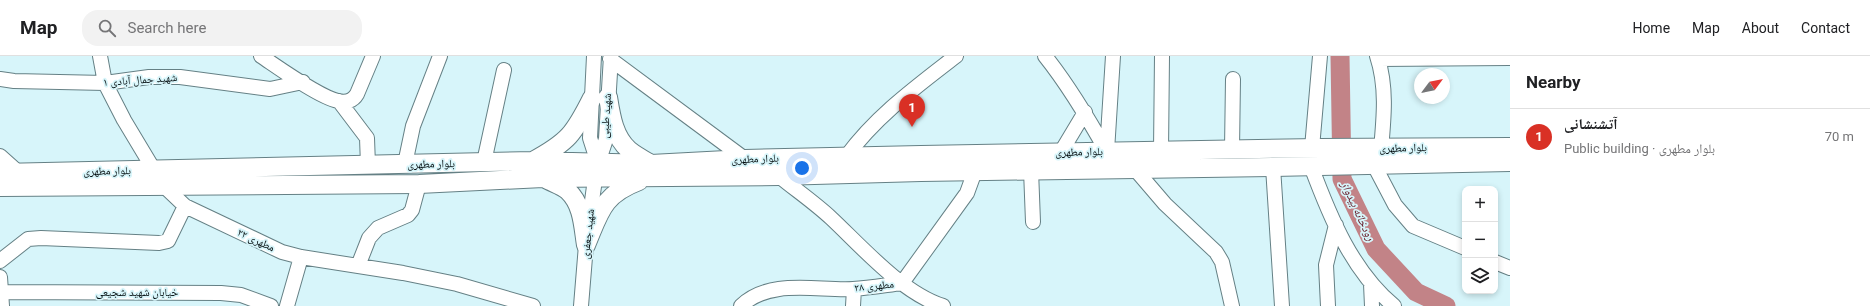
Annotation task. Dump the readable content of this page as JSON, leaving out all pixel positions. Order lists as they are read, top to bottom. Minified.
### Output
{"streets":{"main road":["بلوار مطهری"],"street":["شهید جمال آبادی ۱","شهید طیبی","شهید جعفری","مطهری ۲۲","مطهری ۲۸","خیابان شهید شجیعی"]},"crossings":[["شهید طیبی","بلوار مطهری"],["شهید طیبی","شهید جعفری"],["بلوار مطهری","شهید جعفری"],["بلوار مطهری","مطهری ۲۲"],["بلوار مطهری","مطهری ۲۸"]],"water":["رودخانه بیدواز"],"north":"top right","page":{"header":"Map","search":"Search here","nav":["Home","Map","About","Contact"],"heading":"Nearby","pins":"1","list":[{"mark":"1","name":"آتشنشانی","note":"Public building · بلوار مطهری","value":"70 m"}],"map_buttons":["+","−"]}}
